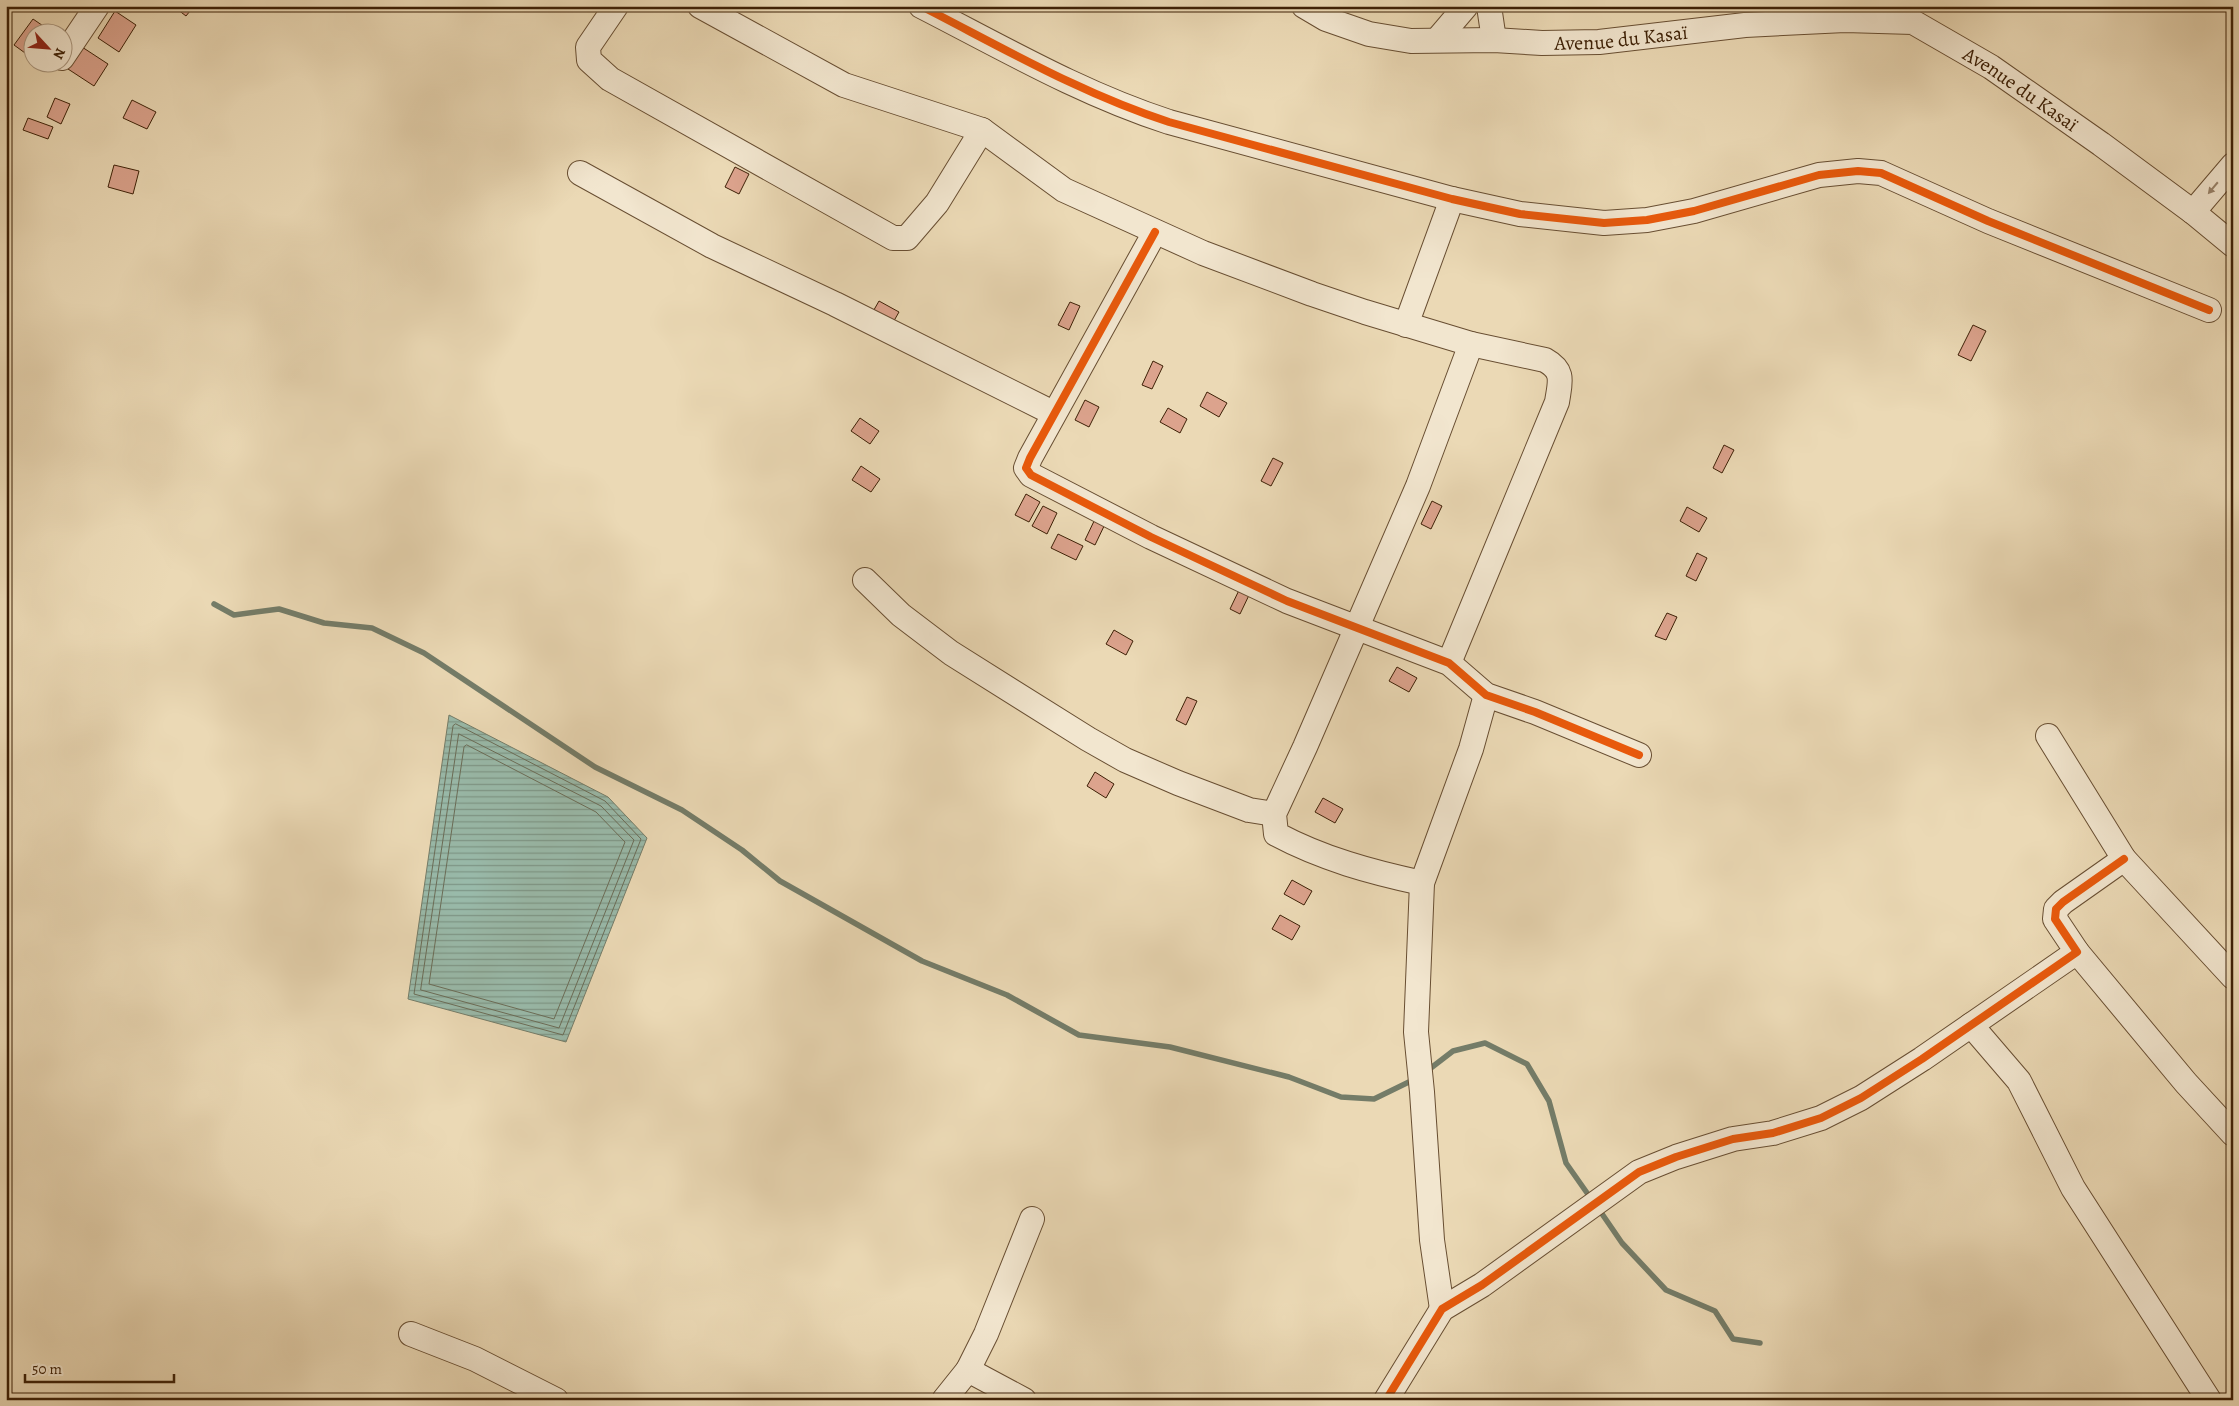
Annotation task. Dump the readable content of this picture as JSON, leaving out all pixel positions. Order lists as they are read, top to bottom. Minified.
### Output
{"streets":{"street":["Avenue du Kasaï"]},"scale_bar":"50 m","north":"bottom right"}
